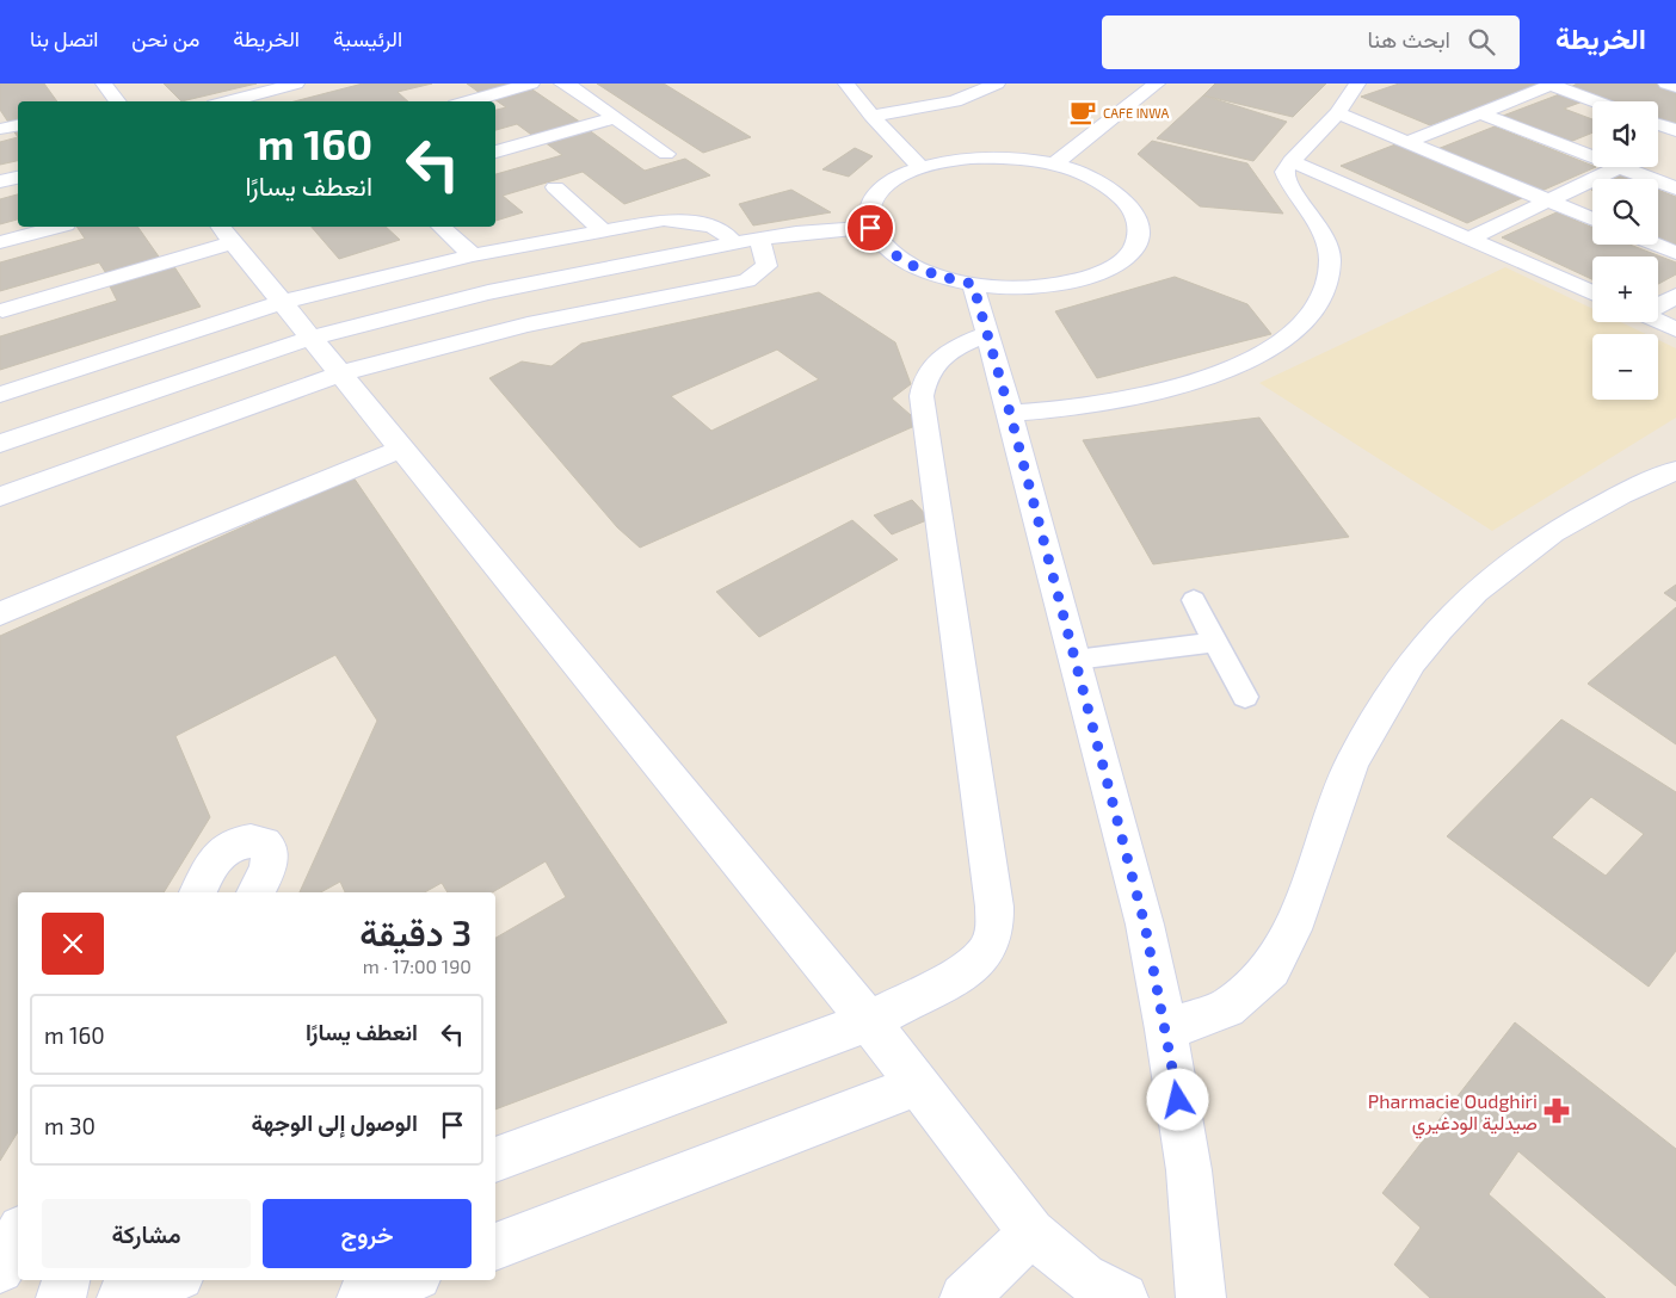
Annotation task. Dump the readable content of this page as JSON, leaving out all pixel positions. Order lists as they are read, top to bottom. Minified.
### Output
{"places":{"cafe":["CAFE INWA"],"pharmacy":["Pharmacie Oudghiri صيدلية الودغيري"]},"page":{"header":"الخريطة","search":"ابحث هنا","nav":["الرئيسية","الخريطة","من نحن","اتصل بنا"],"map_buttons":["+","−"],"turn":["160 m","انعطف يسارًا"],"heading":["3 دقيقة","190 m · 17:00"],"list":[{"name":"انعطف يسارًا","value":"160 m"},{"name":"الوصول إلى الوجهة","value":"30 m"}],"buttons":["خروج","مشاركة"]}}
